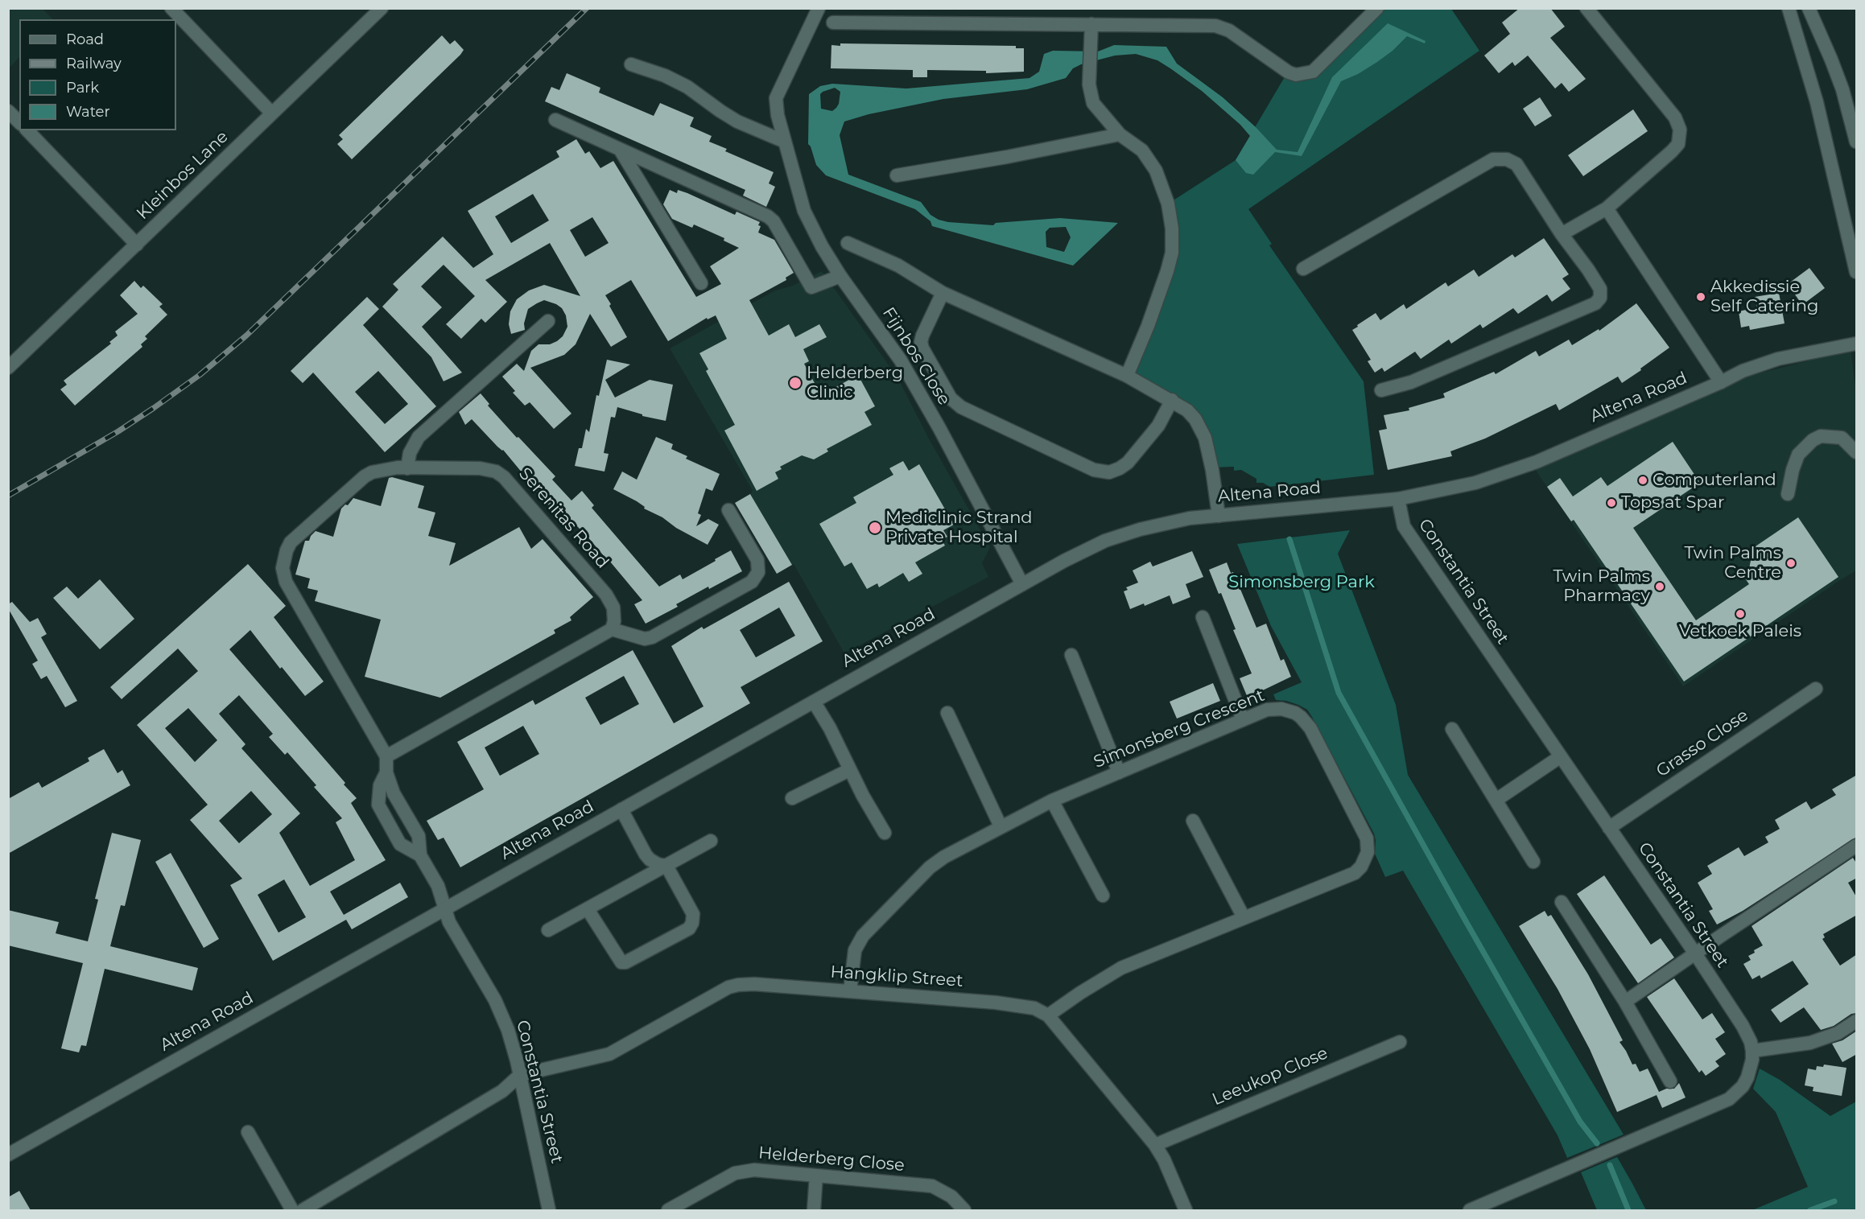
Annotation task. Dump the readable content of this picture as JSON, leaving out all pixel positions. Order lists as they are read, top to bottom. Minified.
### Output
{"streets":{"street":["Kleinbos Lane","Fijnbos Close","Altena Road","Serenitas Road","Constantia Street","Simonsberg Crescent","Grasso Close","Hangklip Street","Leeukop Close","Helderberg Close"]},"crossings":[["Fijnbos Close","Altena Road"],["Altena Road","Constantia Street"],["Constantia Street","Grasso Close"],["Constantia Street","Hangklip Street"],["Simonsberg Crescent","Hangklip Street"],["Hangklip Street","Leeukop Close"]],"parks":["Simonsberg Park"],"places":["Akkedissie Self Catering","Helderberg Clinic","Computerland","Tops at Spar","Mediclinic Strand Private Hospital","Twin Palms Centre","Twin Palms Pharmacy","Vetkoek Paleis"],"legend":["Road","Railway","Park","Water"]}
